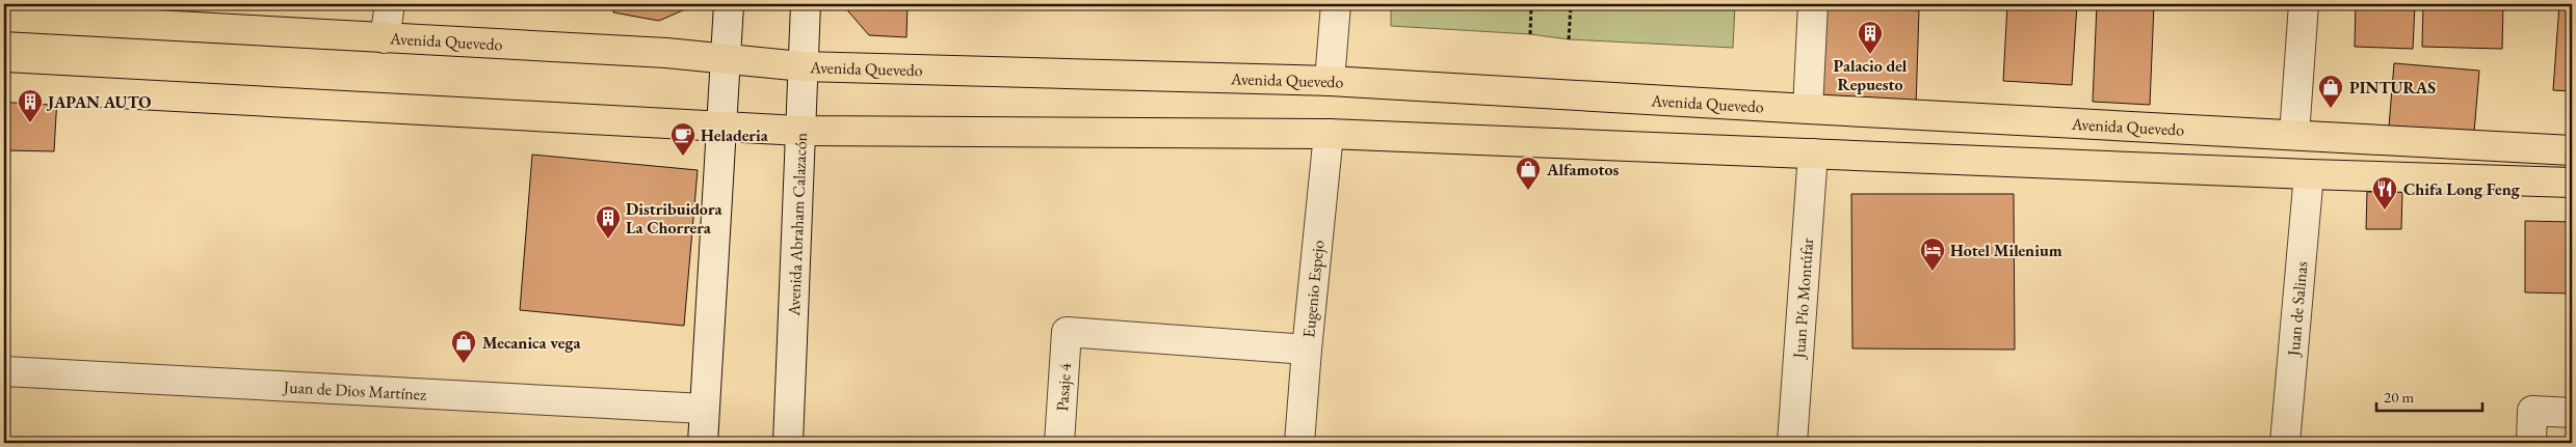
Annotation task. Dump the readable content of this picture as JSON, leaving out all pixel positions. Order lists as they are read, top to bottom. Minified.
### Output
{"streets":{"main road":["Avenida Quevedo"],"street":["Avenida Abraham Calazacón","Eugenio Espejo","Juan Pío Montúfar","Juan de Salinas","Pasaje 4","Juan de Dios Martínez"]},"crossings":[["Avenida Quevedo","Avenida Abraham Calazacón"],["Eugenio Espejo","Pasaje 4"]],"places":{"building":["Palacio del Repuesto","JAPAN AUTO","Distribuidora La Chorrera"],"shop":["PINTURAS","Alfamotos","Mecanica vega"],"cafe":["Heladeria"],"restaurant":["Chifa Long Feng"],"hotel":["Hotel Milenium"]},"scale_bar":"20 m"}
